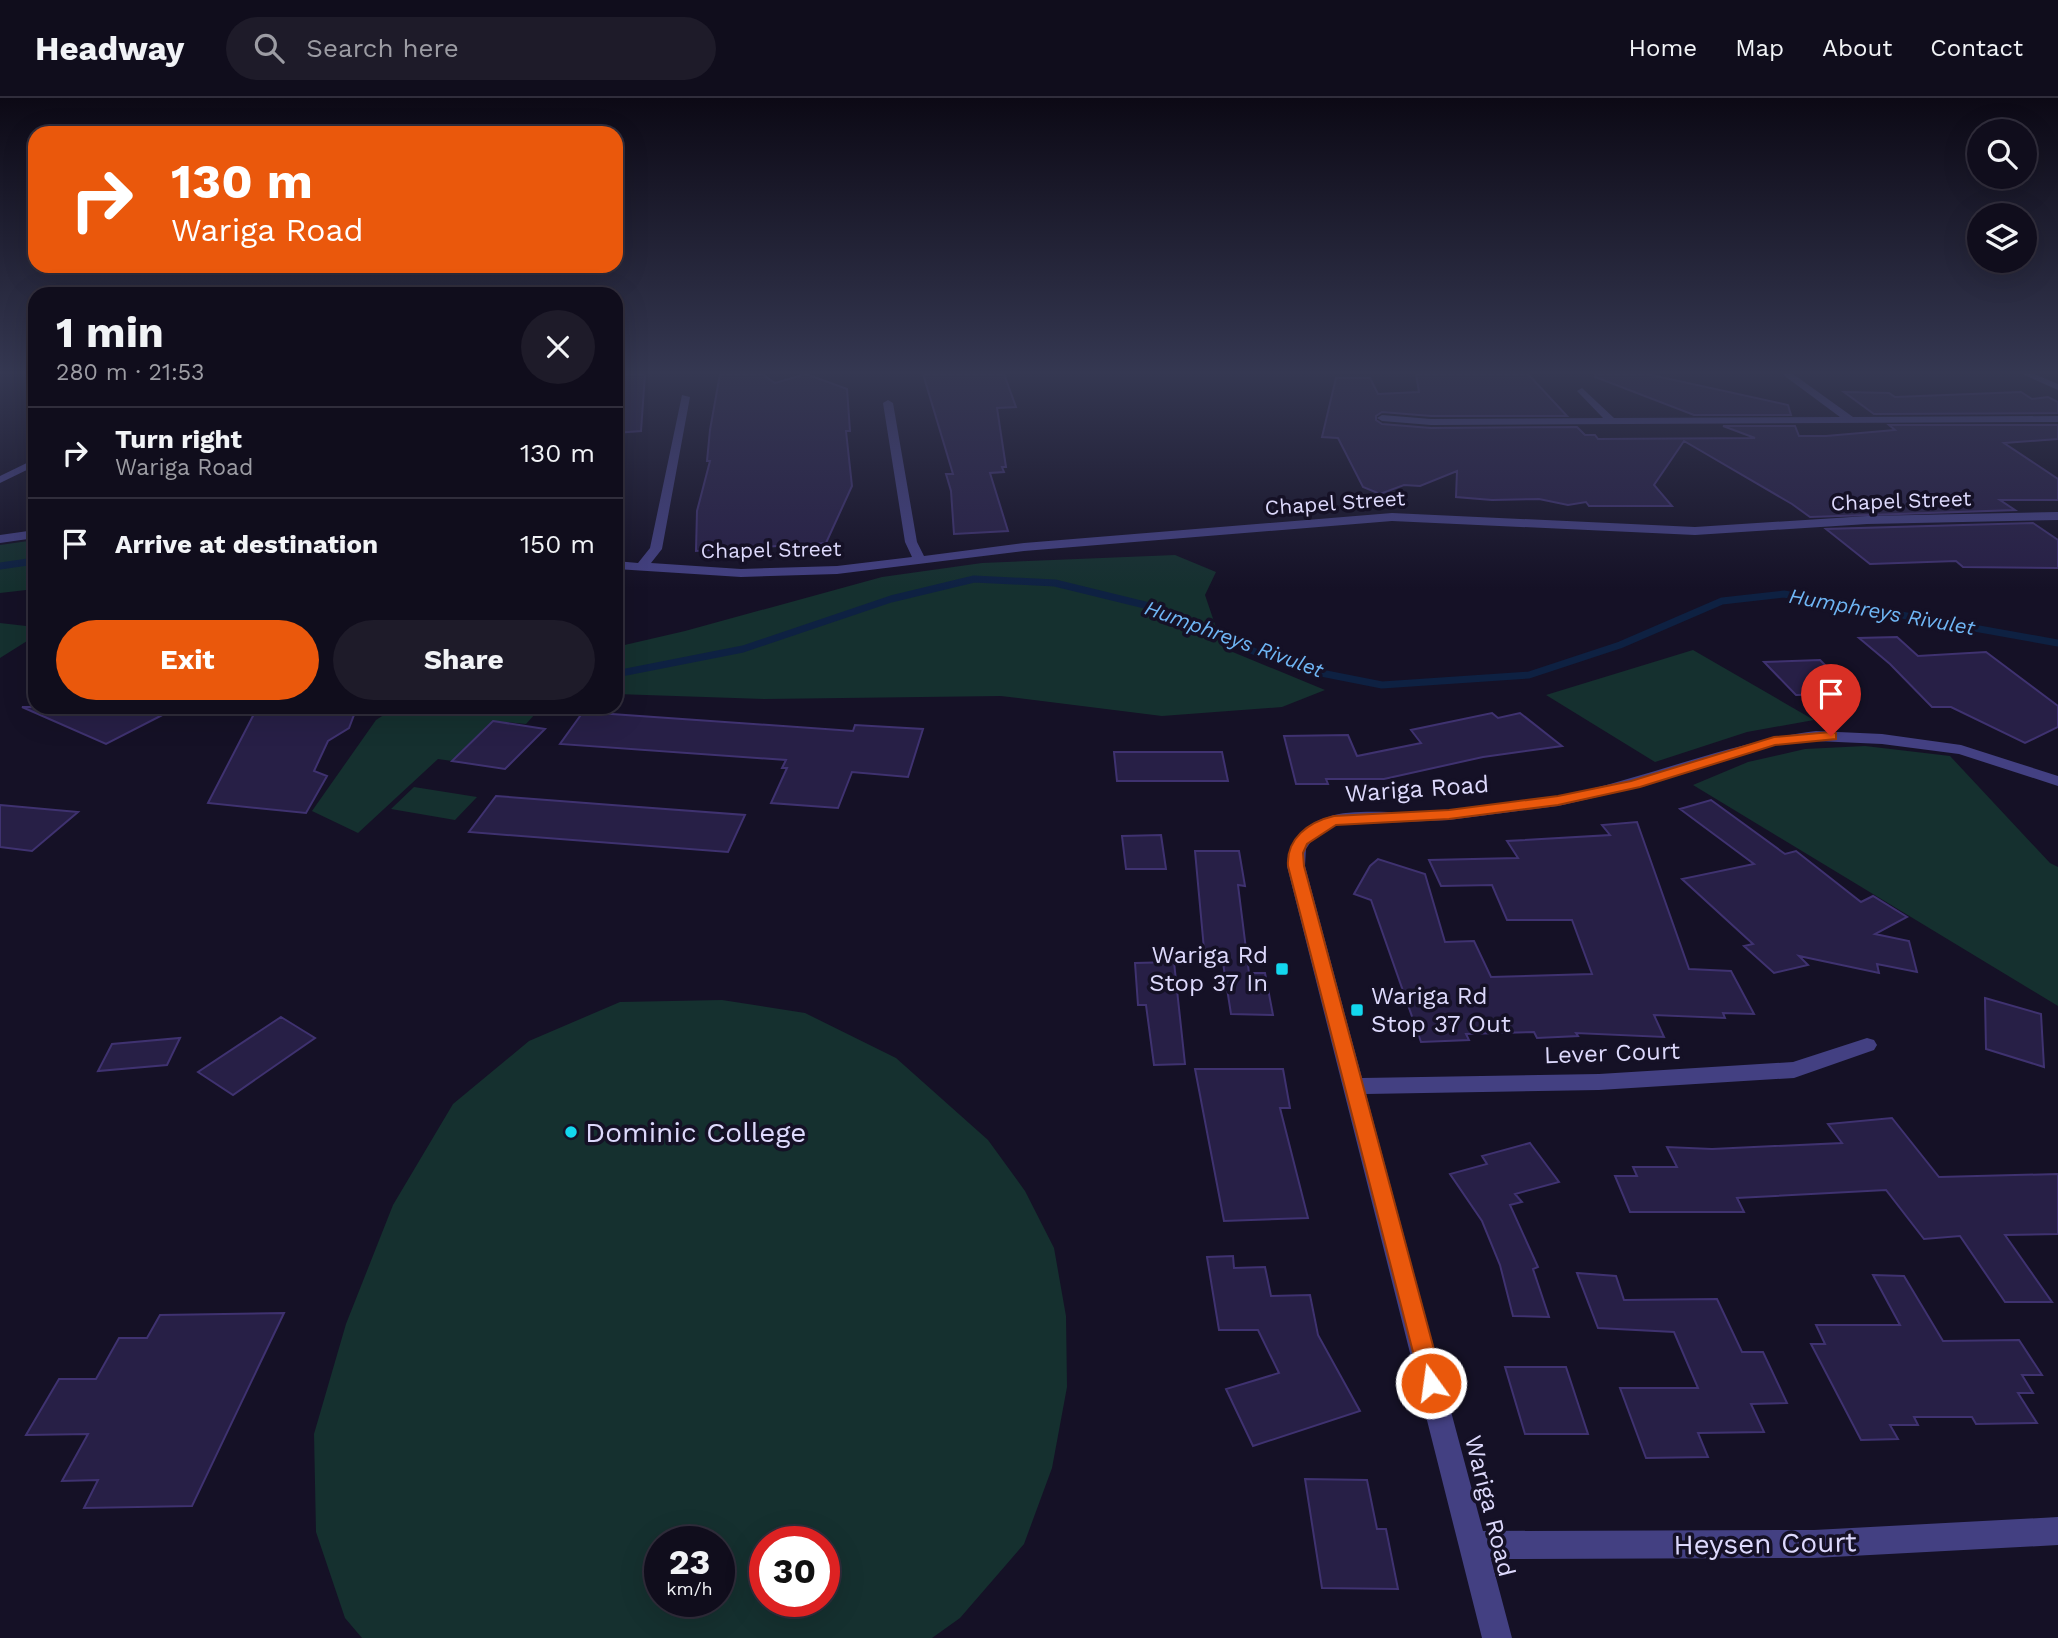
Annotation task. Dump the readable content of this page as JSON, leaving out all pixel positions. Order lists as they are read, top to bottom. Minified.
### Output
{"streets":{"street":["Chapel Street","Wariga Road","Lever Court","Heysen Court"]},"crossings":[["Wariga Road","Lever Court"],["Wariga Road","Heysen Court"]],"water":["Humphreys Rivulet"],"places":{"transit":["Wariga Rd Stop 37 In","Wariga Rd Stop 37 Out"],"other":["Dominic College"]},"page":{"header":"Headway","search":"Search here","nav":["Home","Map","About","Contact"],"turn":["130 m","Wariga Road"],"heading":["1 min","280 m · 21:53"],"list":[{"name":"Turn right","note":"Wariga Road","value":"130 m"},{"name":"Arrive at destination","value":"150 m"}],"buttons":["Exit","Share"],"speed":"23 km/h","limit":"30"}}
